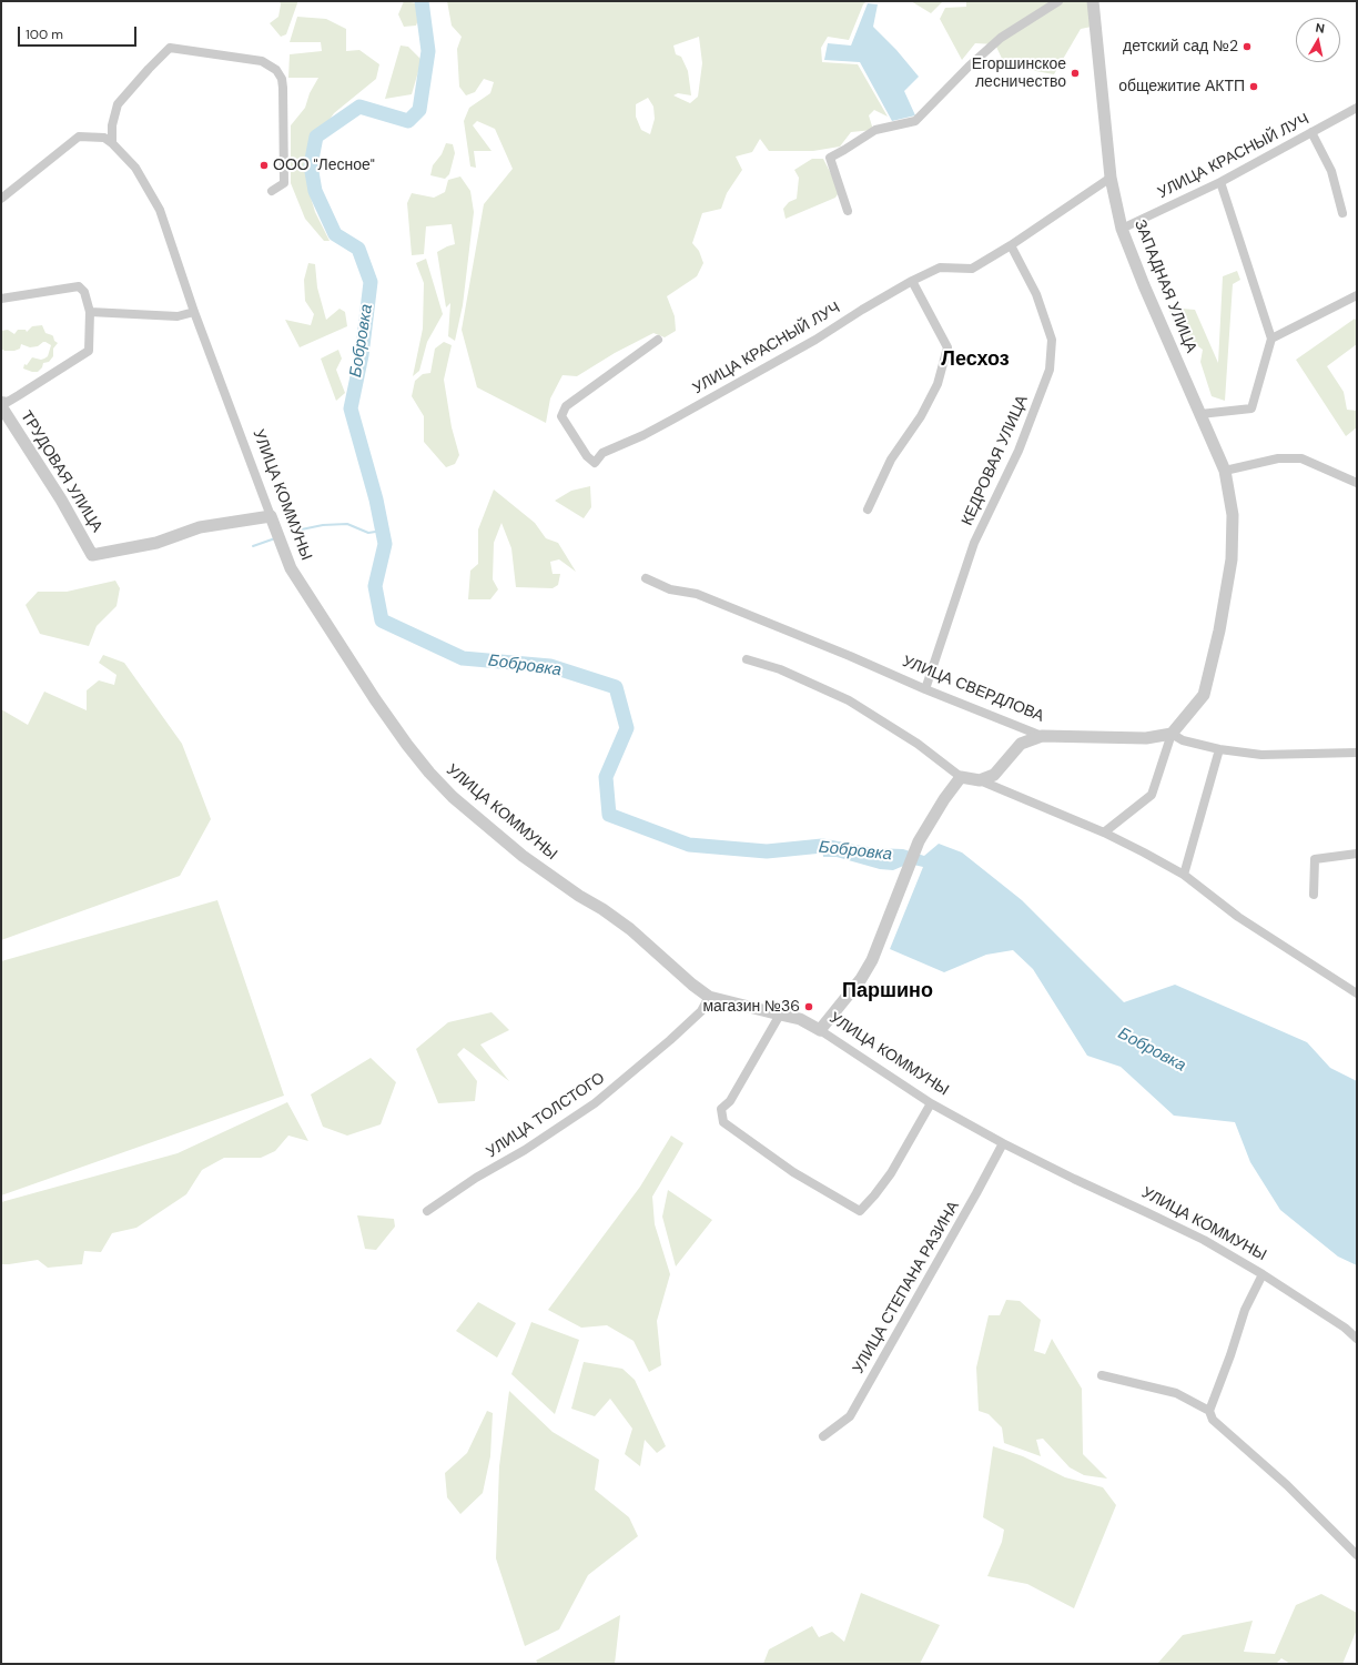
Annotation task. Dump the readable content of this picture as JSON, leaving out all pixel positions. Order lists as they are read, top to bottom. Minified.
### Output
{"streets":{"street":["УЛИЦА КРАСНЫЙ ЛУЧ","ЗАПАДНАЯ УЛИЦА","КЕДРОВАЯ УЛИЦА","ТРУДОВАЯ УЛИЦА","УЛИЦА КОММУНЫ","УЛИЦА СВЕРДЛОВА","УЛИЦА ТОЛСТОГО","УЛИЦА СТЕПАНА РАЗИНА"]},"crossings":[["УЛИЦА КРАСНЫЙ ЛУЧ","ЗАПАДНАЯ УЛИЦА"],["УЛИЦА КРАСНЫЙ ЛУЧ","КЕДРОВАЯ УЛИЦА"],["ЗАПАДНАЯ УЛИЦА","УЛИЦА СВЕРДЛОВА"],["КЕДРОВАЯ УЛИЦА","УЛИЦА СВЕРДЛОВА"],["ТРУДОВАЯ УЛИЦА","УЛИЦА КОММУНЫ"],["УЛИЦА КОММУНЫ","УЛИЦА ТОЛСТОГО"],["УЛИЦА КОММУНЫ","УЛИЦА СТЕПАНА РАЗИНА"]],"districts":["Лесхоз","Паршино"],"water":["Бобровка"],"places":["детский сад №2","Егоршинское лесничество","общежитие АКТП","ООО \"Лесное\"","магазин №36"],"scale_bar":"100 m","north":"top"}
